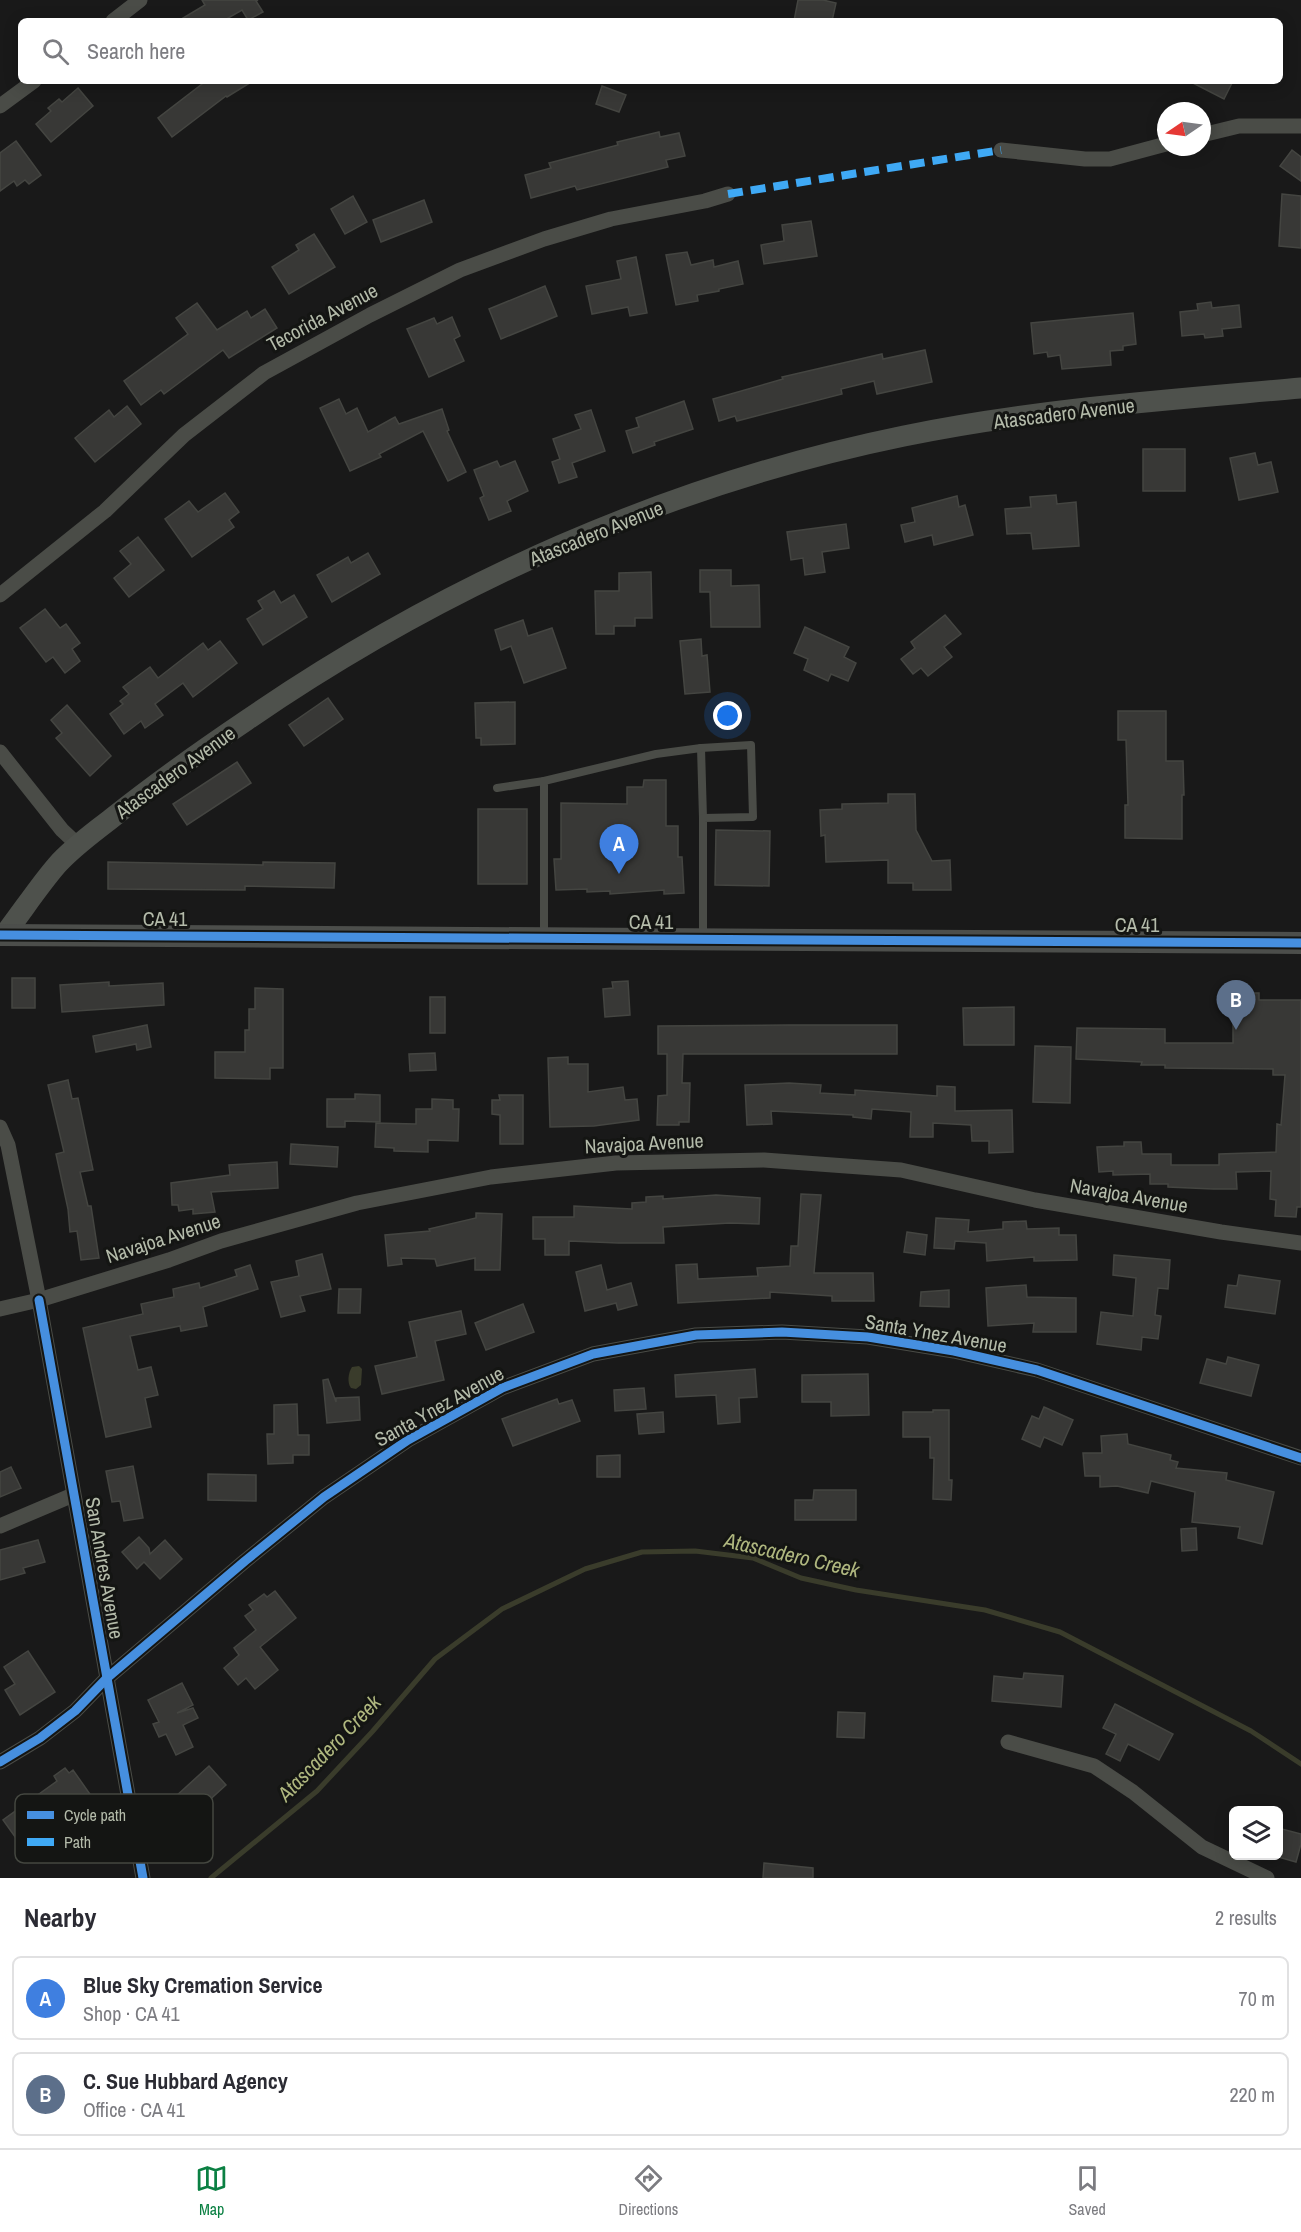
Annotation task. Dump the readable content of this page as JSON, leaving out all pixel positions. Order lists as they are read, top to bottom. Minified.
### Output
{"streets":{"main road":["Atascadero Avenue","CA 41"],"street":["Tecorida Avenue","Navajoa Avenue","Santa Ynez Avenue","San Andres Avenue"]},"crossings":[["Atascadero Avenue","CA 41"],["Navajoa Avenue","San Andres Avenue"],["Santa Ynez Avenue","San Andres Avenue"]],"water":["Atascadero Creek"],"legend":["Cycle path","Path"],"north":"left","page":{"search":"Search here","pins":["A","B"],"heading":["Nearby","2 results"],"list":[{"mark":"A","name":"Blue Sky Cremation Service","note":"Shop · CA 41","value":"70 m"},{"mark":"B","name":"C. Sue Hubbard Agency","note":"Office · CA 41","value":"220 m"}],"nav":["Map","Directions","Saved"]}}
